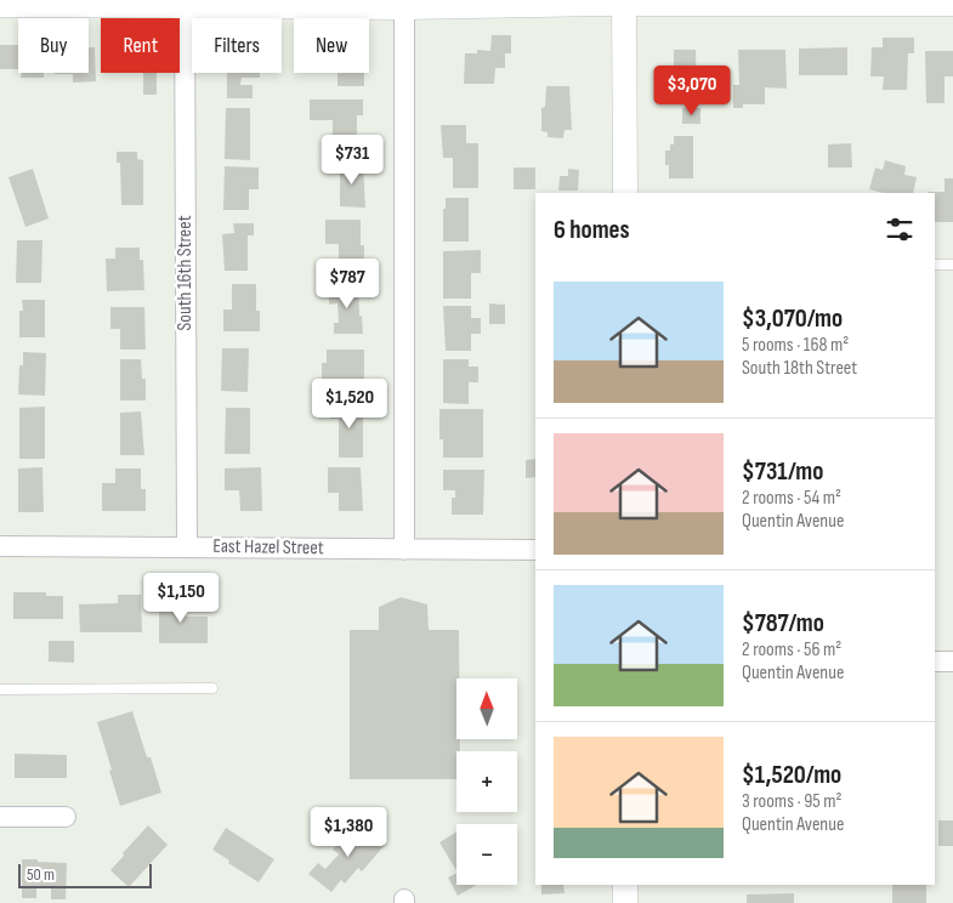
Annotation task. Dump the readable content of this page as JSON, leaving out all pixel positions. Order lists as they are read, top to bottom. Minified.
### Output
{"streets":{"street":["South 16th Street","East Hazel Street"]},"crossings":[["South 16th Street","East Hazel Street"]],"scale_bar":"50 m","north":"top","page":{"chip":["Buy","Rent","Filters","New"],"price":["$3,070","$731","$787","$1,520","$1,150","$1,380"],"heading":"6 homes","list":[{"name":"$3,070/mo","note":"5 rooms · 168 m² · South 18th Street"},{"name":"$731/mo","note":"2 rooms · 54 m² · Quentin Avenue"},{"name":"$787/mo","note":"2 rooms · 56 m² · Quentin Avenue"},{"name":"$1,520/mo","note":"3 rooms · 95 m² · Quentin Avenue"}],"map_buttons":["+","−"],"scale":"50 m"}}
